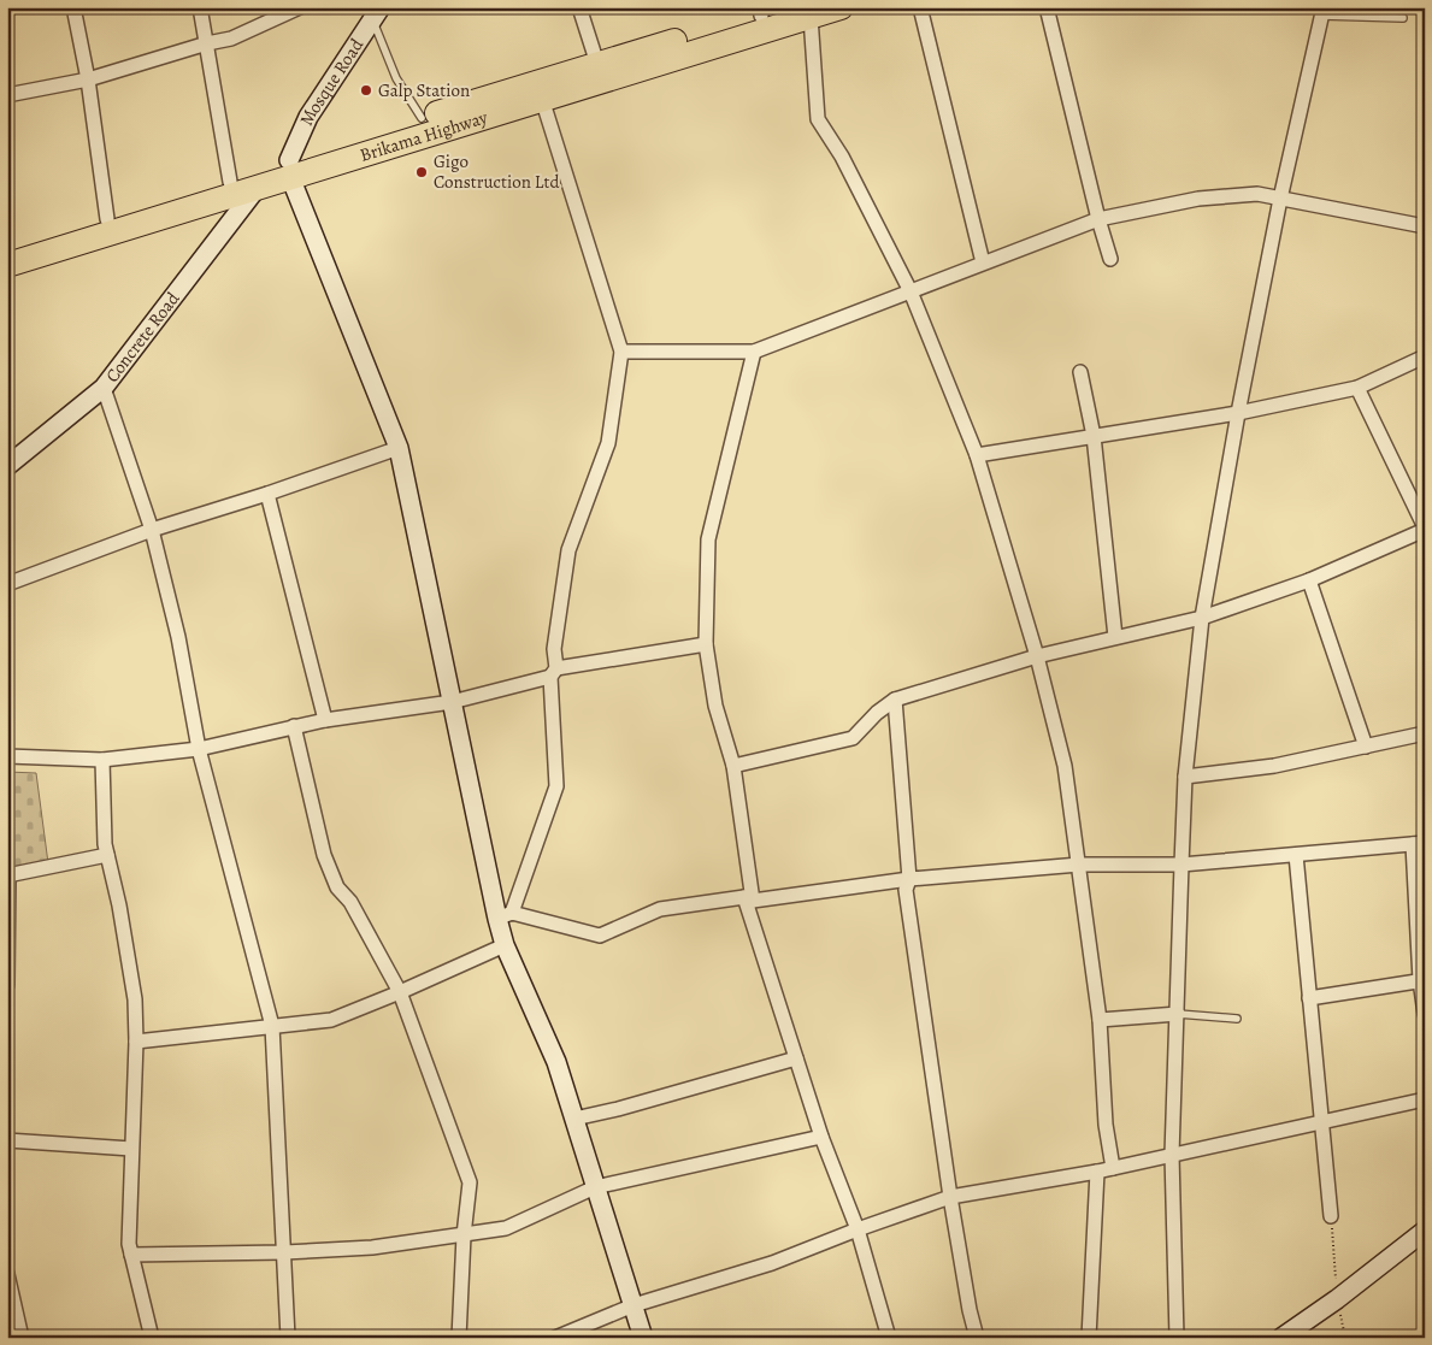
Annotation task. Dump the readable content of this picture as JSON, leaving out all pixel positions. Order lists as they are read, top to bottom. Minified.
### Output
{"streets":{"highway":["Brikama Highway"],"street":["Mosque Road","Concrete Road"]},"crossings":[["Mosque Road","Brikama Highway"],["Brikama Highway","Concrete Road"]],"places":["Galp Station","Gigo Construction Ltd"]}
